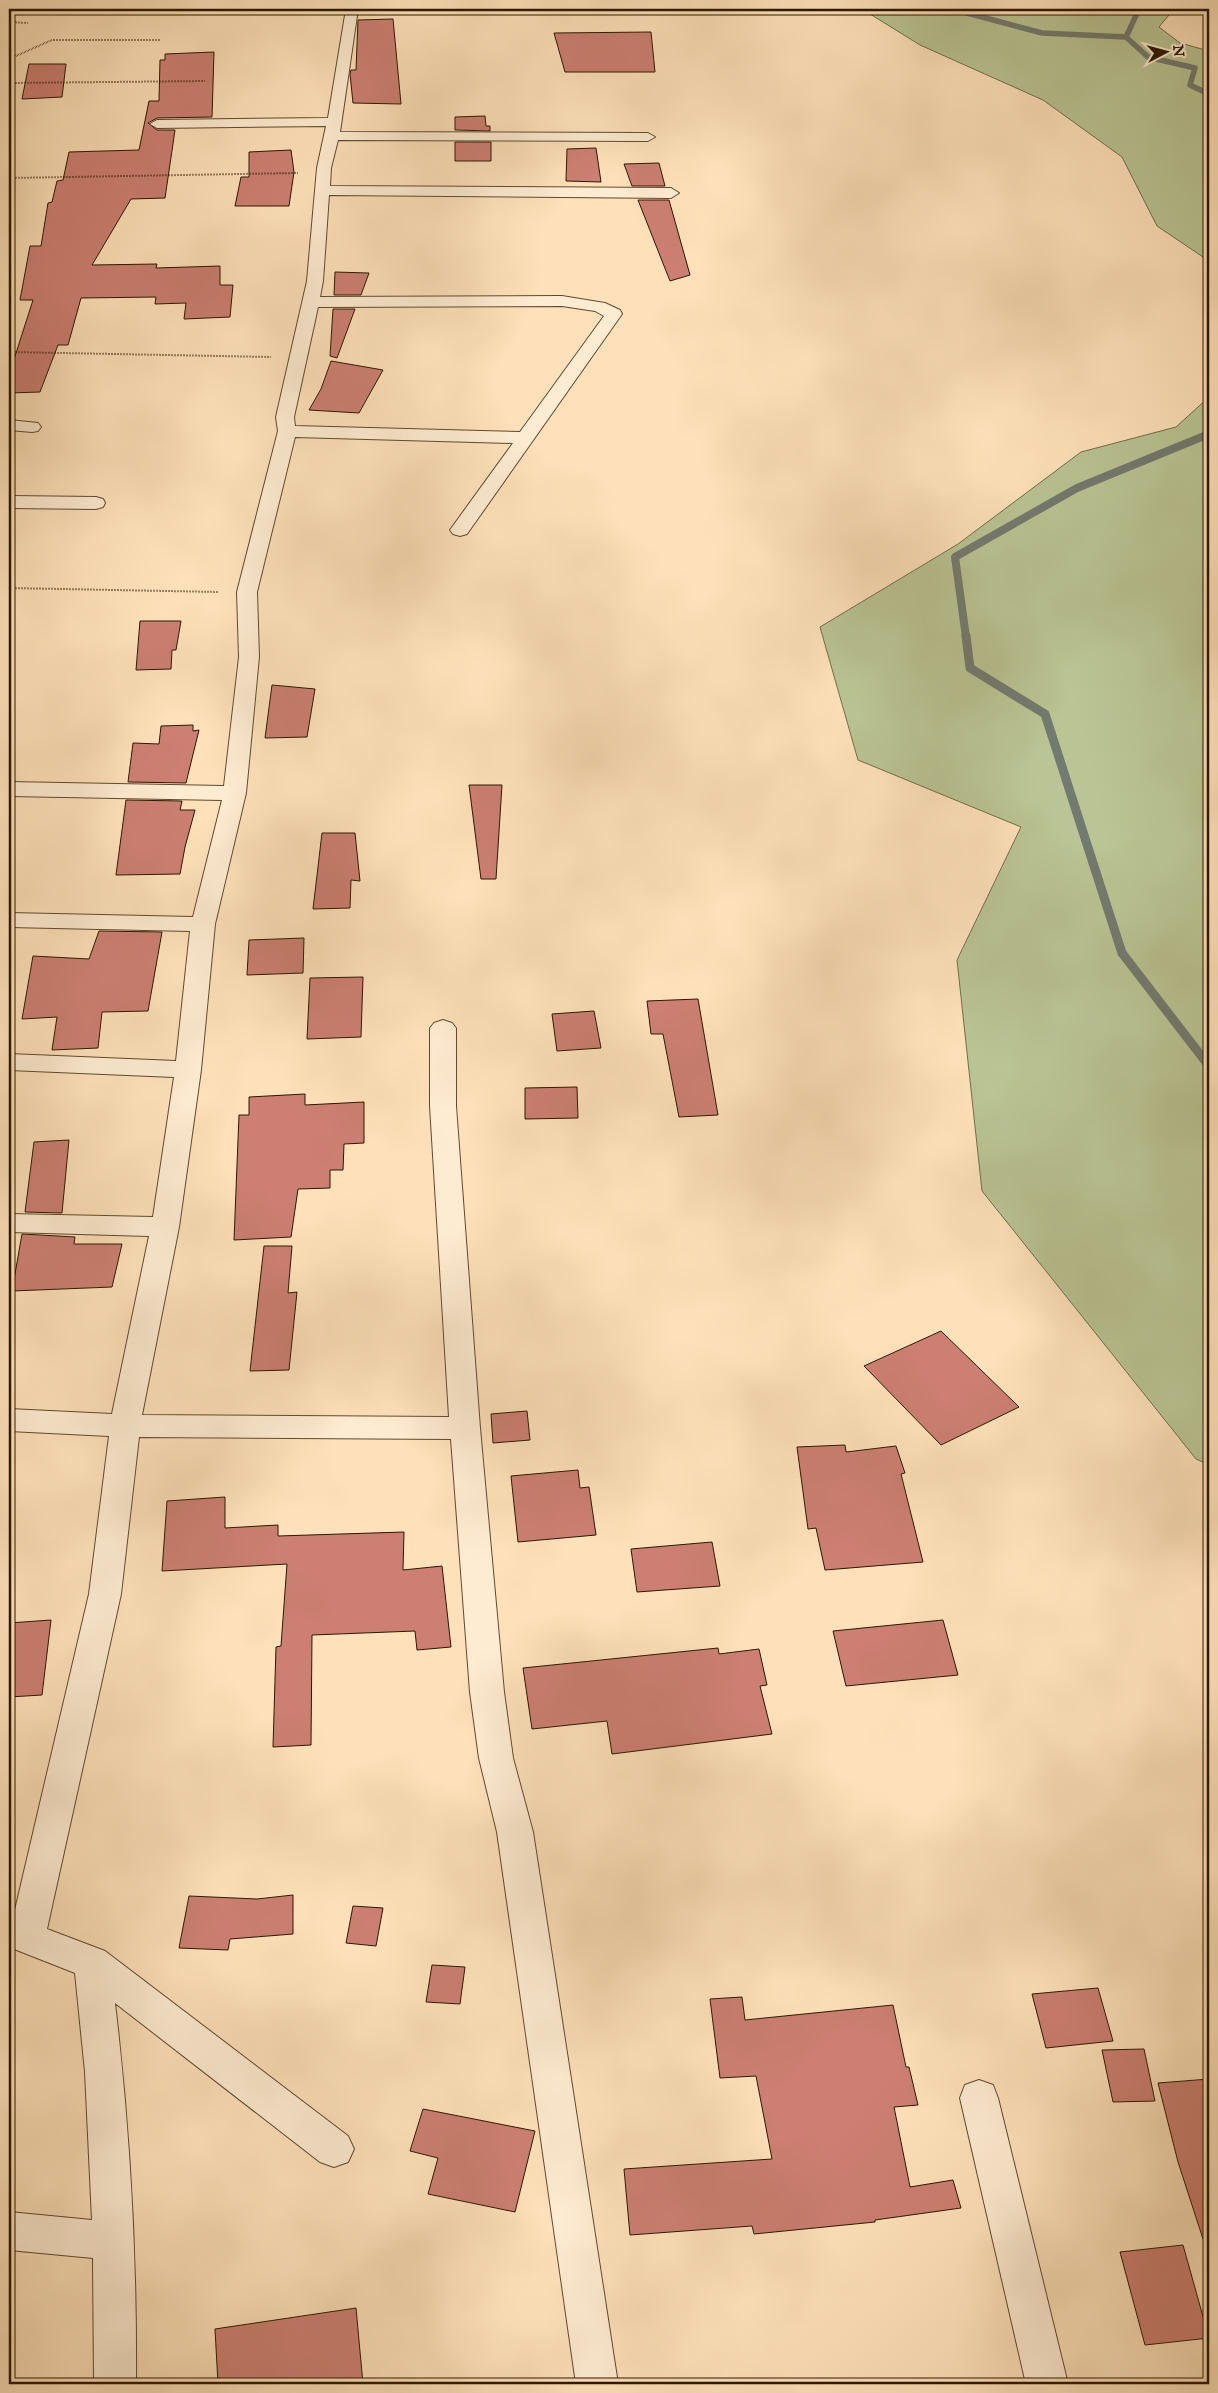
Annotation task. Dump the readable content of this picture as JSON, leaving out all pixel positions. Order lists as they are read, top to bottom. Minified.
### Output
{"north":"right"}
